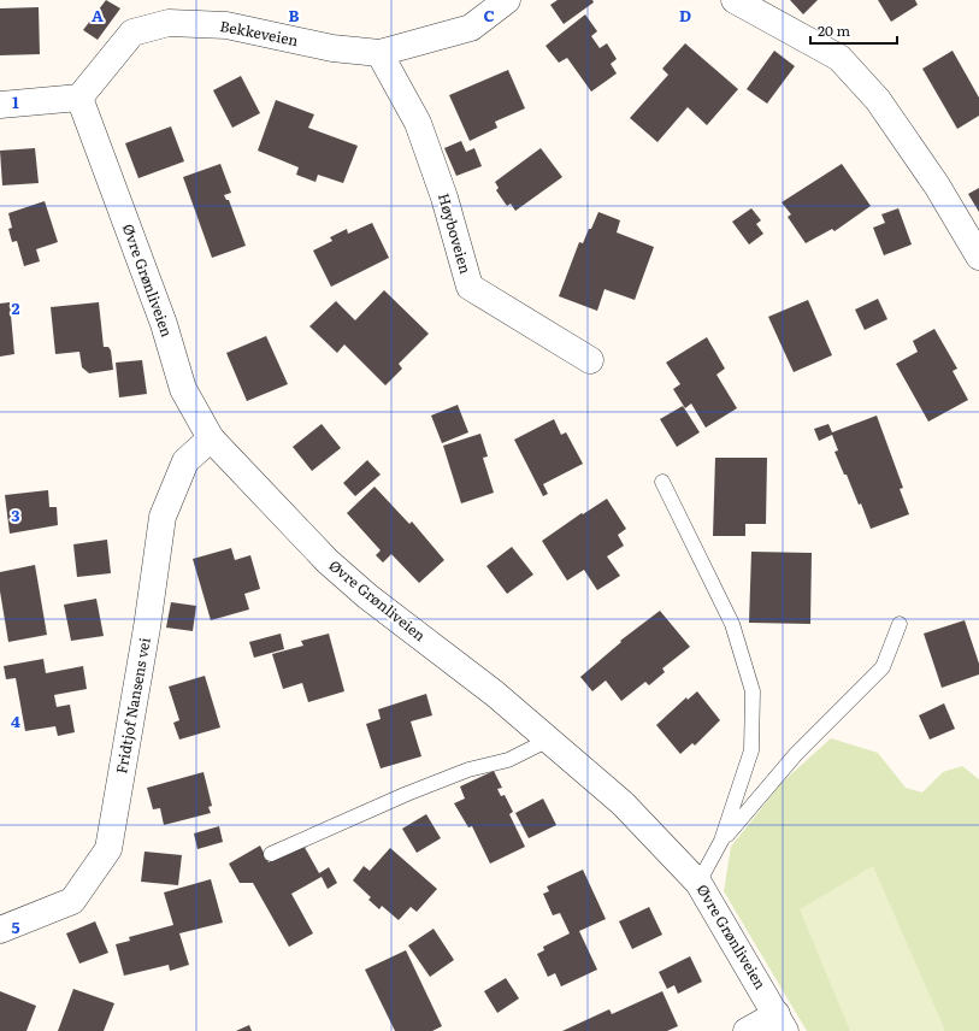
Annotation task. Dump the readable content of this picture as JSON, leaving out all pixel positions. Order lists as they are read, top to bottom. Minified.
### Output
{"streets":{"street":["Bekkeveien","Høyboveien","Øvre Grønliveien","Fridtjof Nansens vei"]},"crossings":[["Bekkeveien","Høyboveien"],["Bekkeveien","Øvre Grønliveien"],["Øvre Grønliveien","Fridtjof Nansens vei"]],"scale_bar":"20 m","grid":{"columns":["A","B","C","D"],"rows":["1","2","3","4","5"]}}
